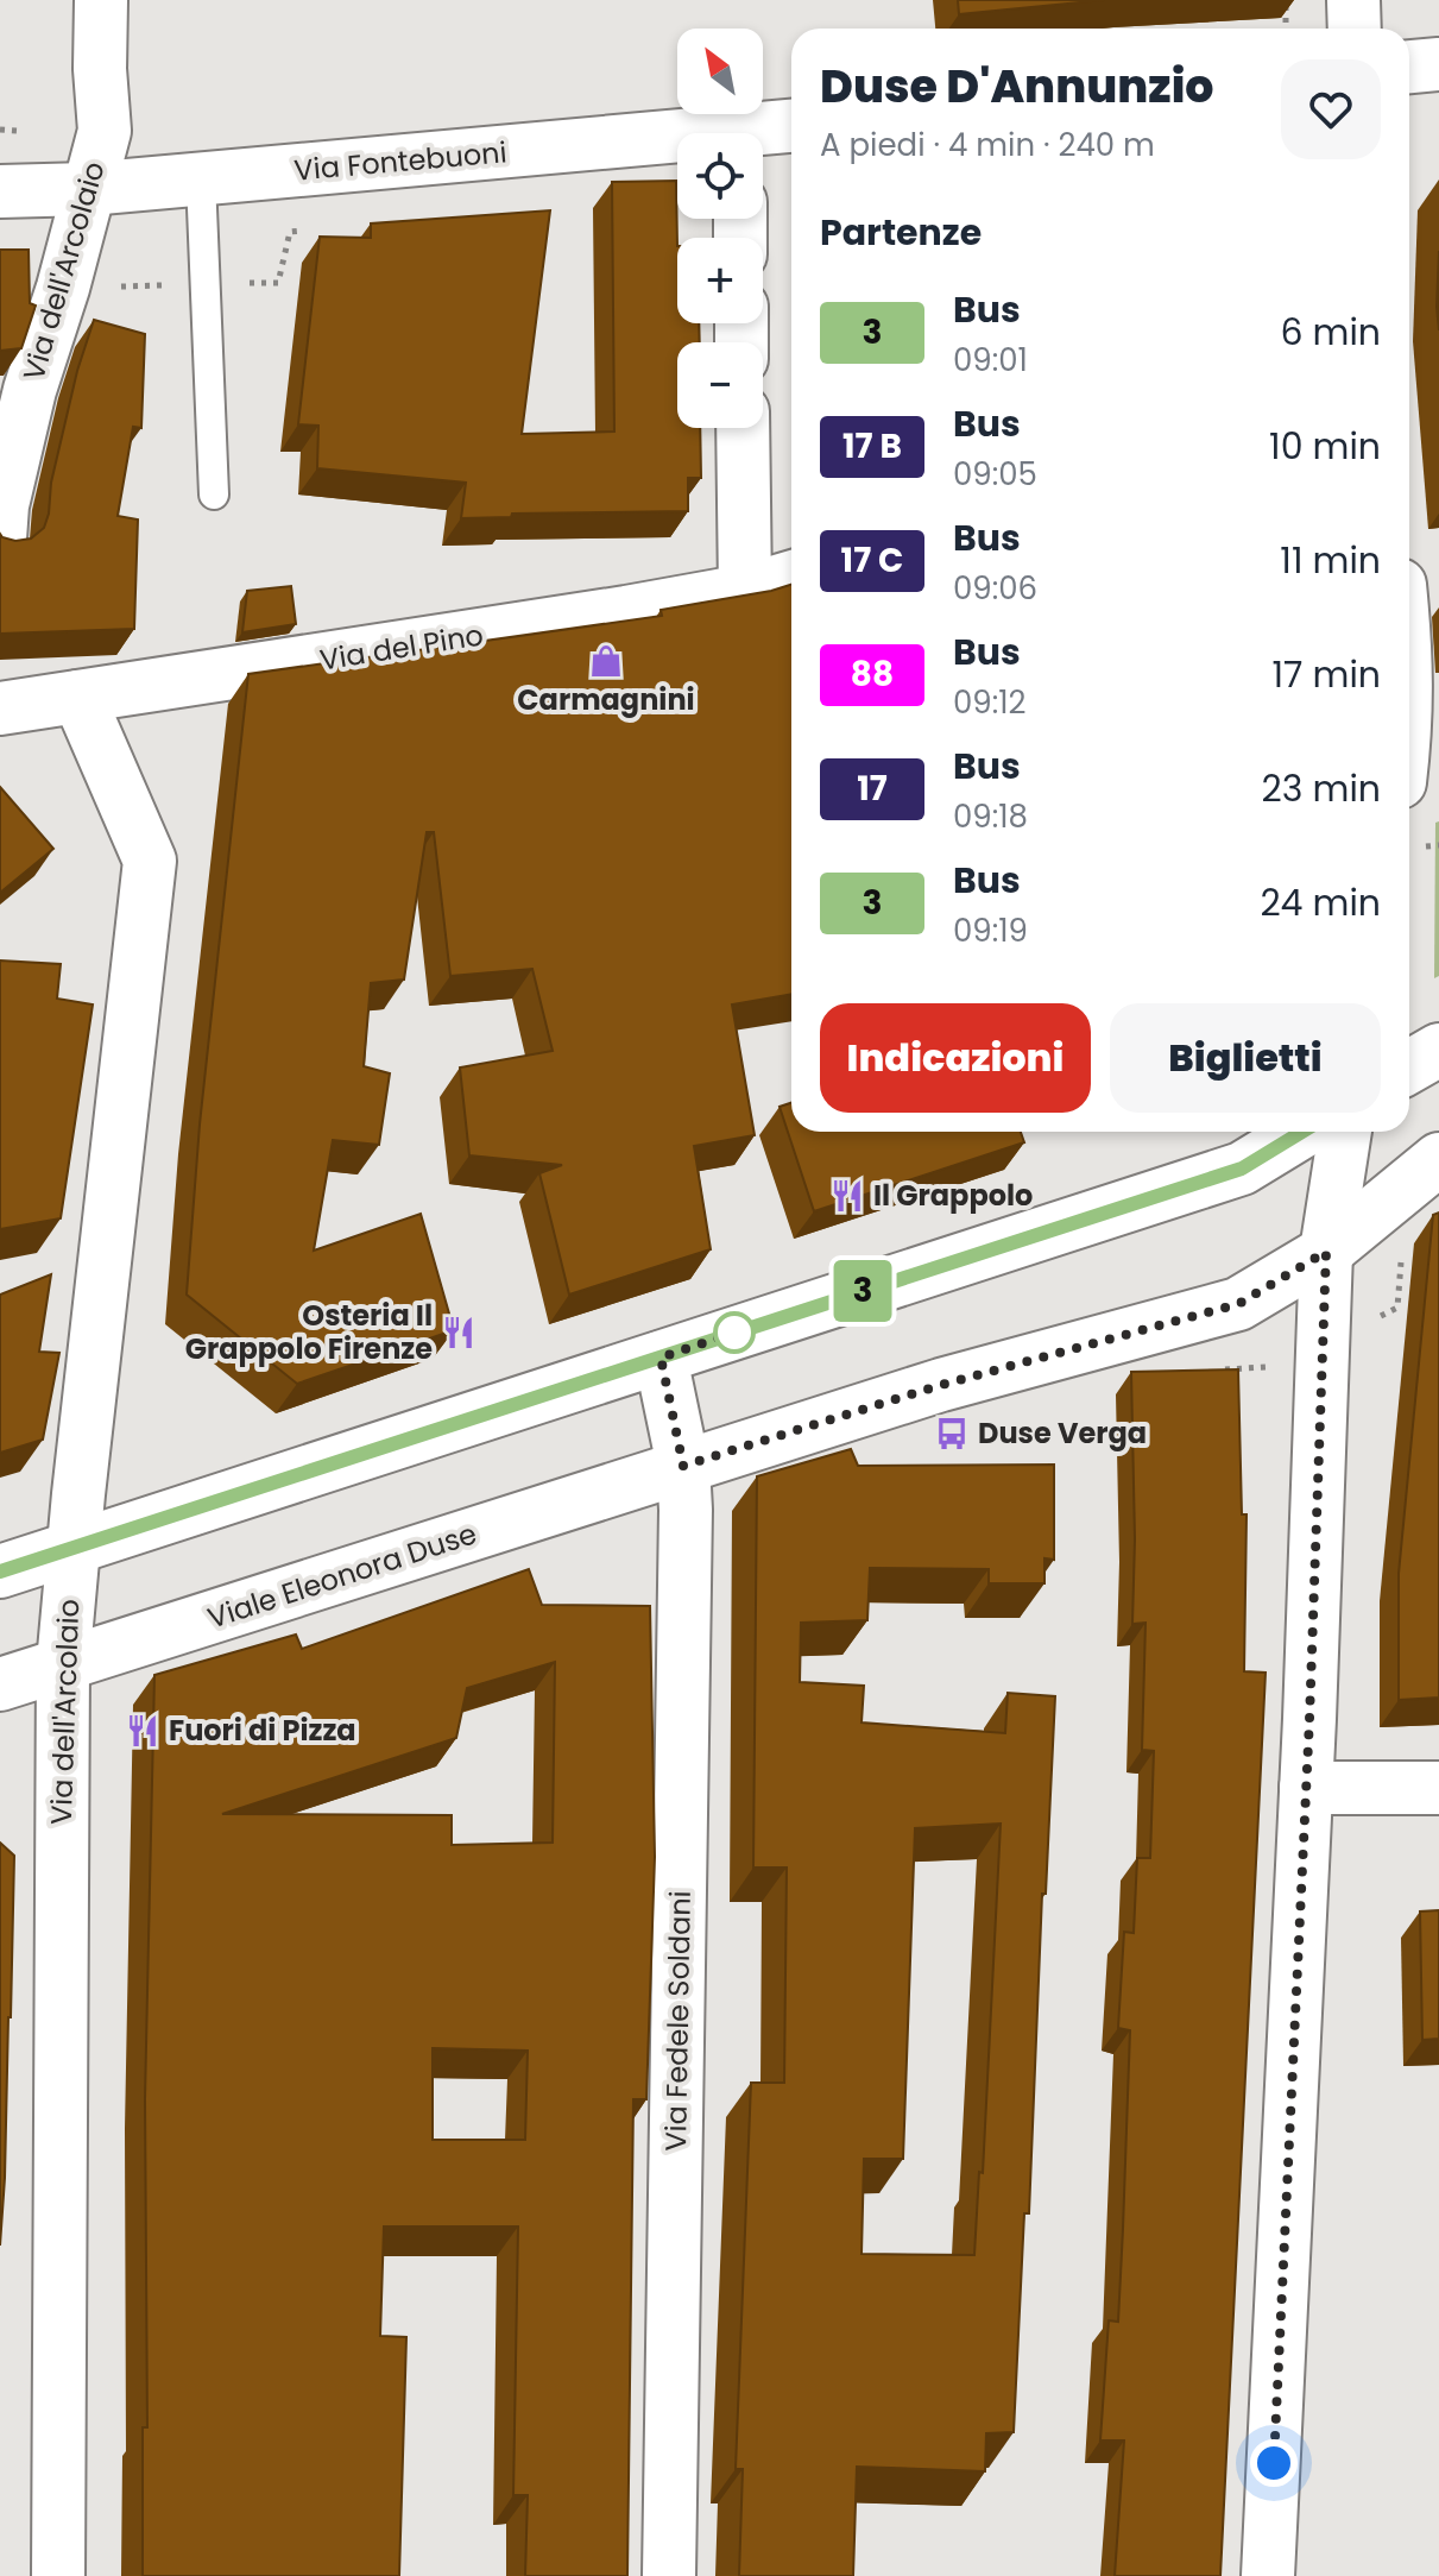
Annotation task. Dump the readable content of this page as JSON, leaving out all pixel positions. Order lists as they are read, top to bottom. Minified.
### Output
{"streets":{"street":["Via Fontebuoni","Via dell'Arcolaio","Via del Pino","Viale Eleonora Duse","Via Fedele Soldani"]},"crossings":[["Via Fontebuoni","Via dell'Arcolaio"],["Via dell'Arcolaio","Via del Pino"],["Via dell'Arcolaio","Viale Eleonora Duse"],["Viale Eleonora Duse","Via Fedele Soldani"]],"places":{"shop":["Carmagnini"],"restaurant":["Il Grappolo","Osteria Il Grappolo Firenze","Fuori di Pizza"],"bus stop":["Duse Verga"]},"lines":["bus line 3"],"north":"top left","page":{"on_map":"3","map_buttons":["+","−"],"heading":[["Duse D'Annunzio","A piedi · 4 min · 240 m"],"Partenze"],"list":[{"mark":"3","name":"Bus","note":"09:01","value":"6 min"},{"mark":"17 B","name":"Bus","note":"09:05","value":"10 min"},{"mark":"17 C","name":"Bus","note":"09:06","value":"11 min"},{"mark":"88","name":"Bus","note":"09:12","value":"17 min"},{"mark":"17","name":"Bus","note":"09:18","value":"23 min"},{"mark":"3","name":"Bus","note":"09:19","value":"24 min"}],"buttons":["Indicazioni","Biglietti"]}}
